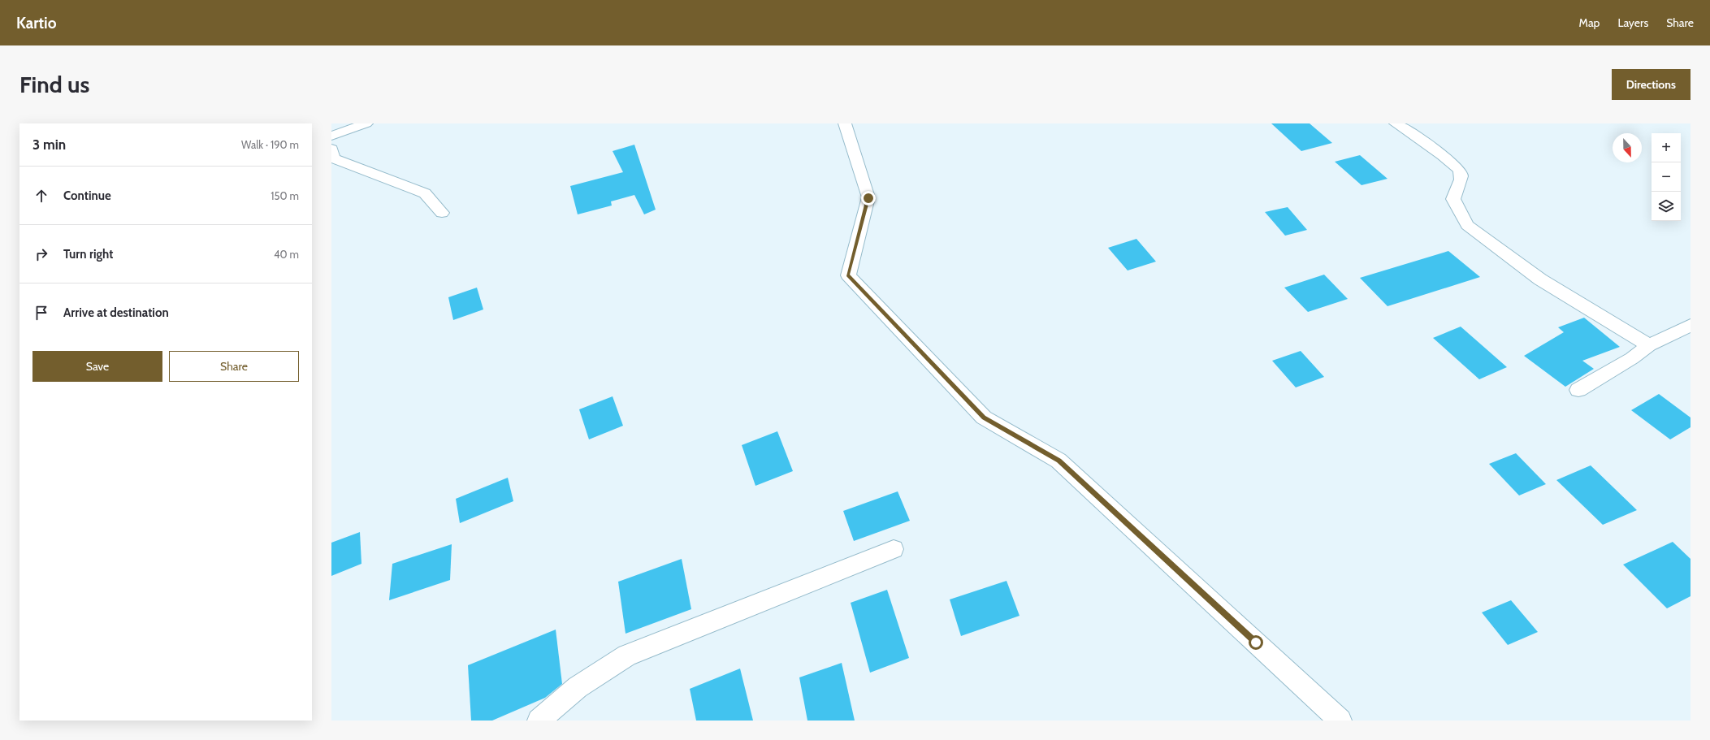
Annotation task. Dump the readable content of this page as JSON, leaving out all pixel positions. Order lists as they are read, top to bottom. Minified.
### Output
{"north":"bottom","page":{"header":"Kartio","nav":["Map","Layers","Share"],"buttons":["Directions",["Save","Share"]],"title":"Find us","heading":["3 min","Walk · 190 m"],"map_buttons":["+","−"],"list":[["Continue","150 m"],["Turn right","40 m"],"Arrive at destination"]}}
